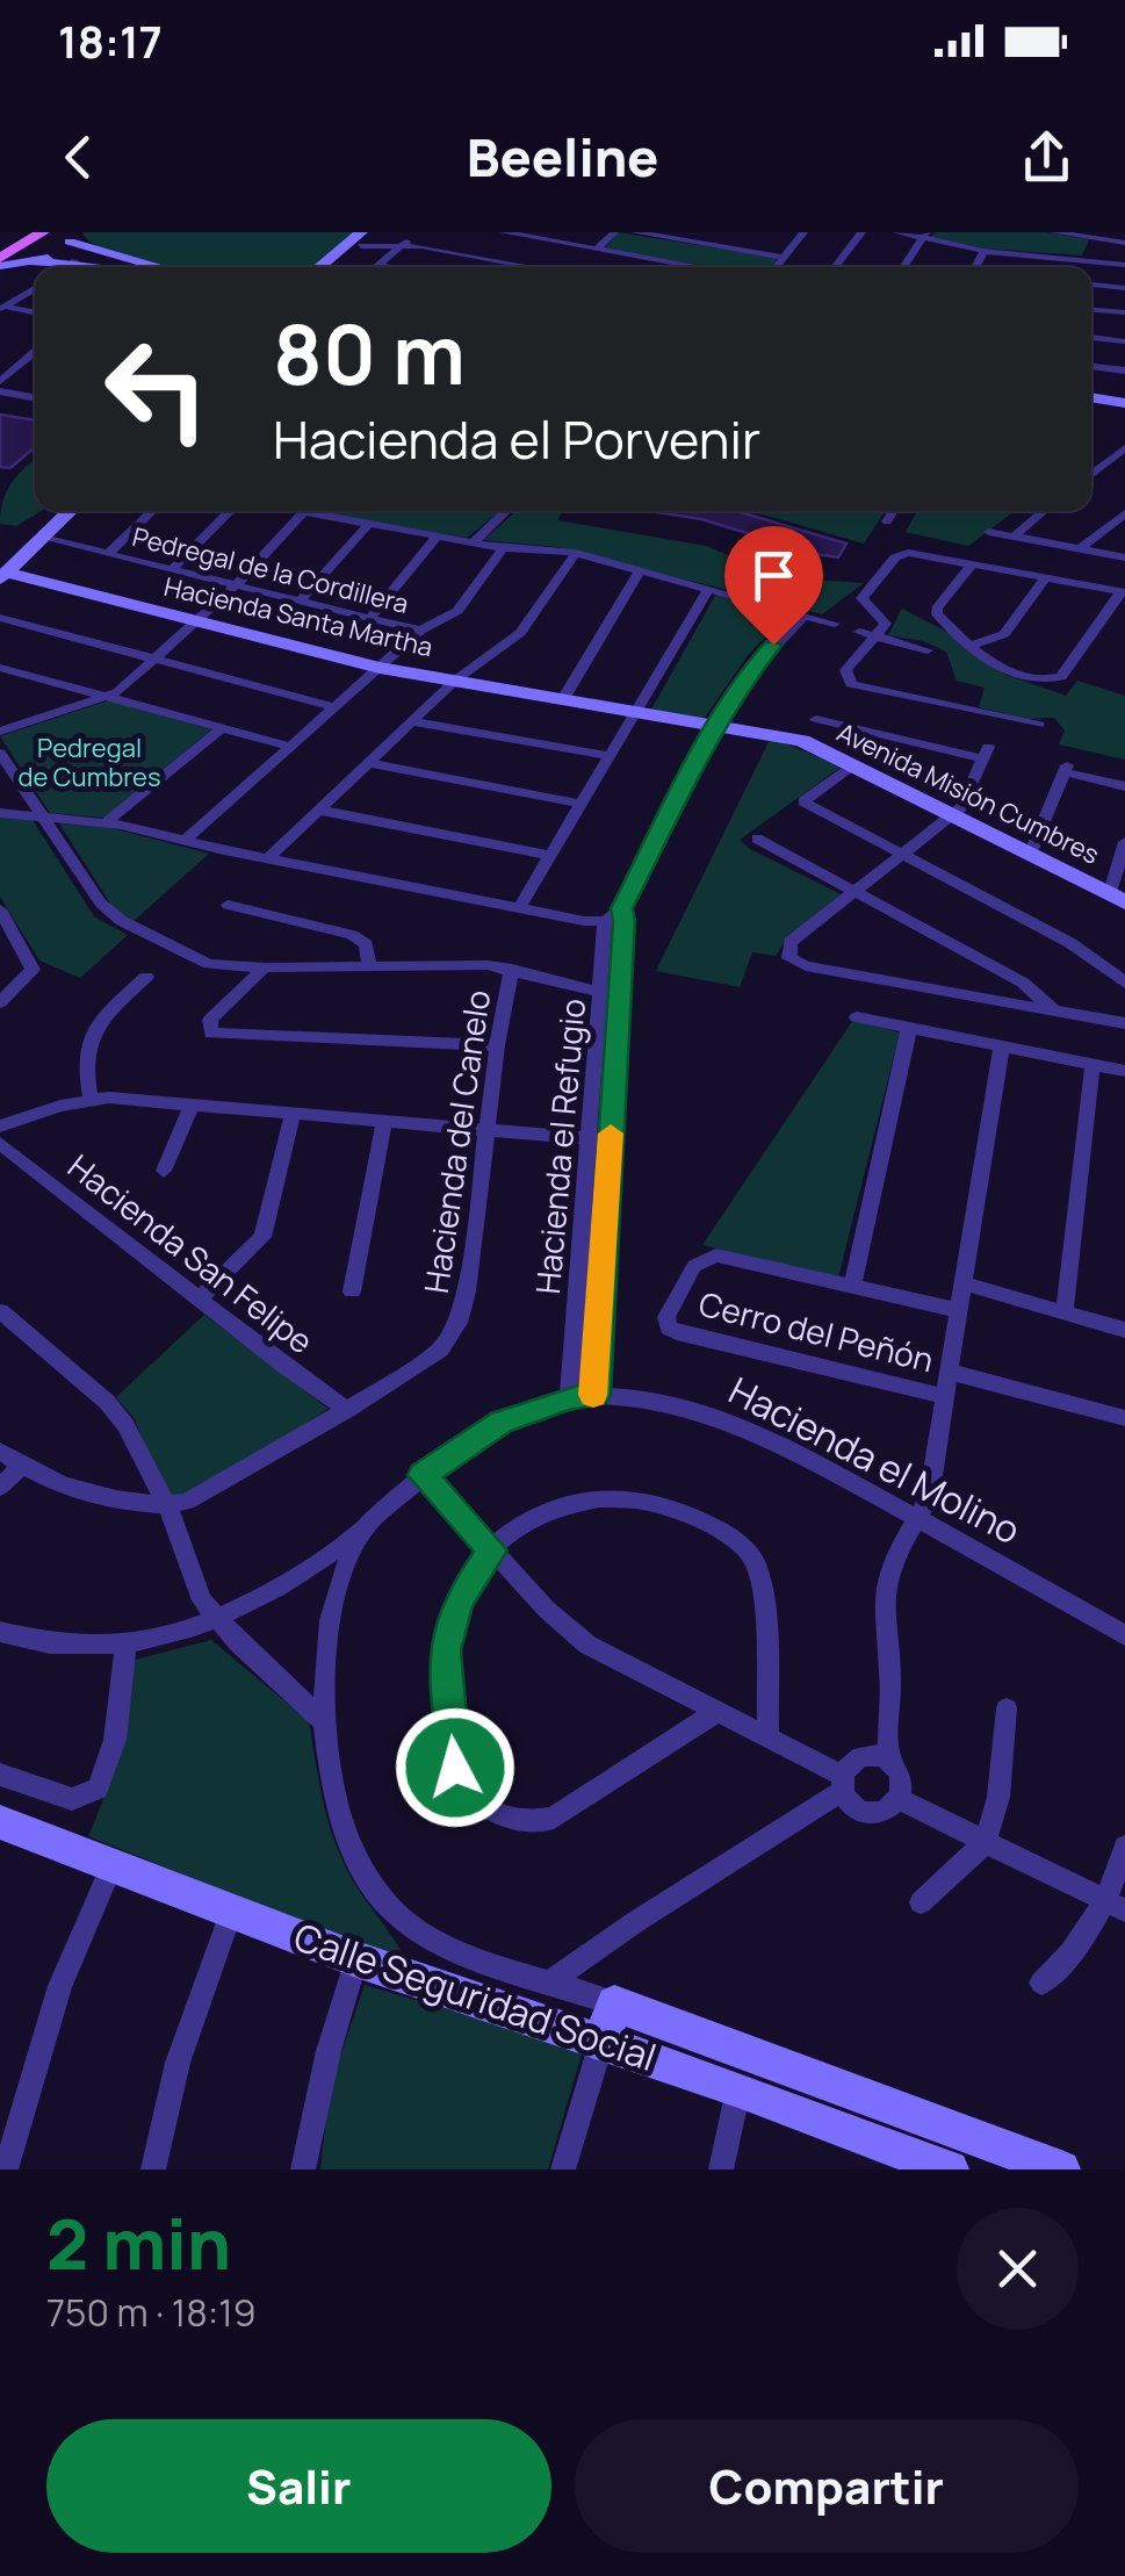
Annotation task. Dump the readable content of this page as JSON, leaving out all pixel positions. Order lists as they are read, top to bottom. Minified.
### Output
{"streets":{"street":["Pedregal de la Cordillera","Hacienda Santa Martha","Avenida Misión Cumbres","Hacienda del Canelo","Hacienda el Refugio","Hacienda San Felipe","Cerro del Peñón","Hacienda el Molino","Calle Seguridad Social"]},"crossings":[["Hacienda Santa Martha","Avenida Misión Cumbres"],["Hacienda Santa Martha","Hacienda el Refugio"],["Avenida Misión Cumbres","Hacienda el Refugio"],["Hacienda del Canelo","Hacienda San Felipe"],["Hacienda el Refugio","Hacienda el Molino"],["Hacienda el Molino","Calle Seguridad Social"]],"parks":["Pedregal de Cumbres"],"page":{"status":"18:17","header":"Beeline","turn":["80 m","Hacienda el Porvenir"],"heading":["2 min","750 m · 18:19"],"buttons":["Salir","Compartir"]}}
